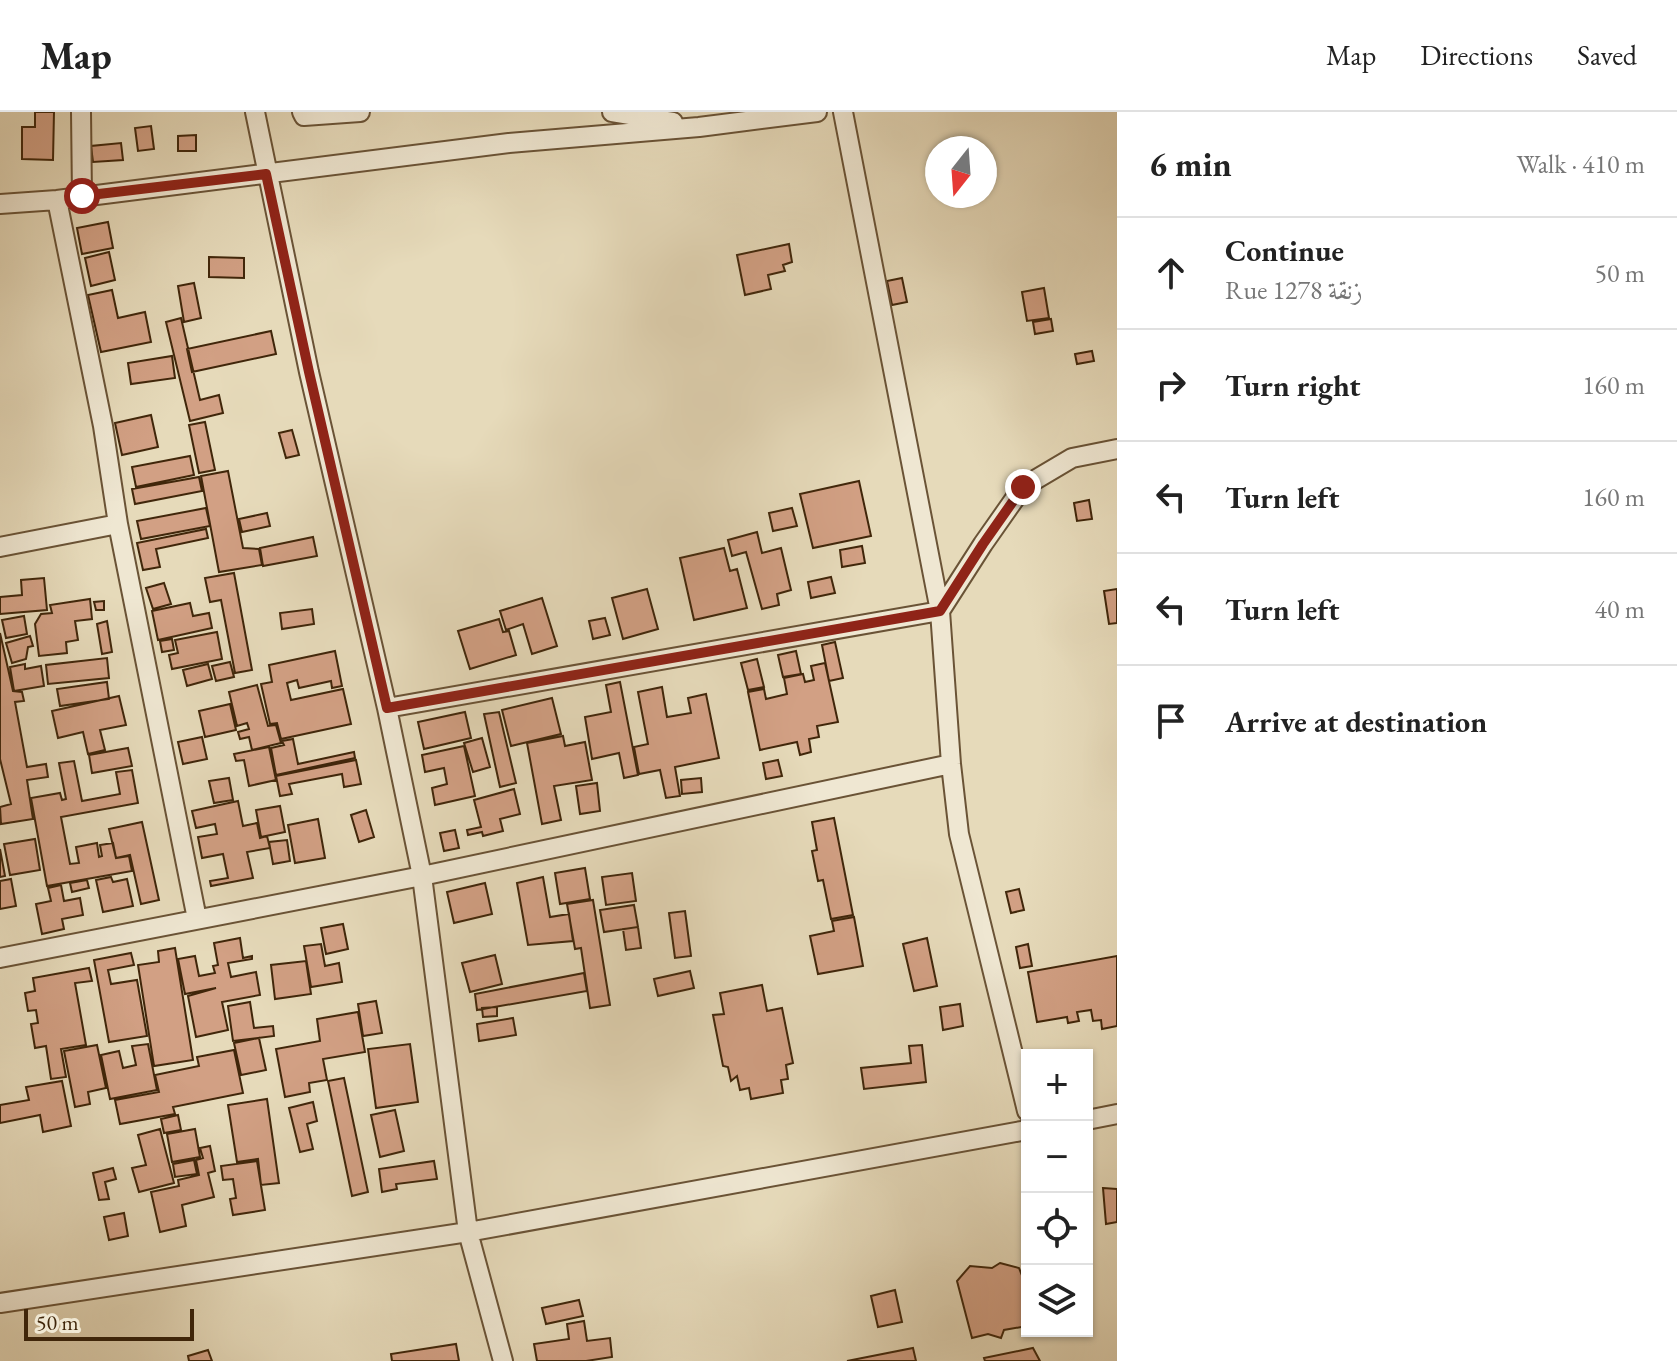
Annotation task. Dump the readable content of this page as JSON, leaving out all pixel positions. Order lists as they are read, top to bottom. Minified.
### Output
{"scale_bar":"50 m","north":"bottom","page":{"header":"Map","nav":["Map","Directions","Saved"],"heading":["6 min","Walk · 410 m"],"list":[["Continue","Rue 1278 زنقة","50 m"],["Turn right","160 m"],["Turn left","160 m"],["Turn left","40 m"],"Arrive at destination"],"map_buttons":["+","−"],"scale":"50 m"}}
